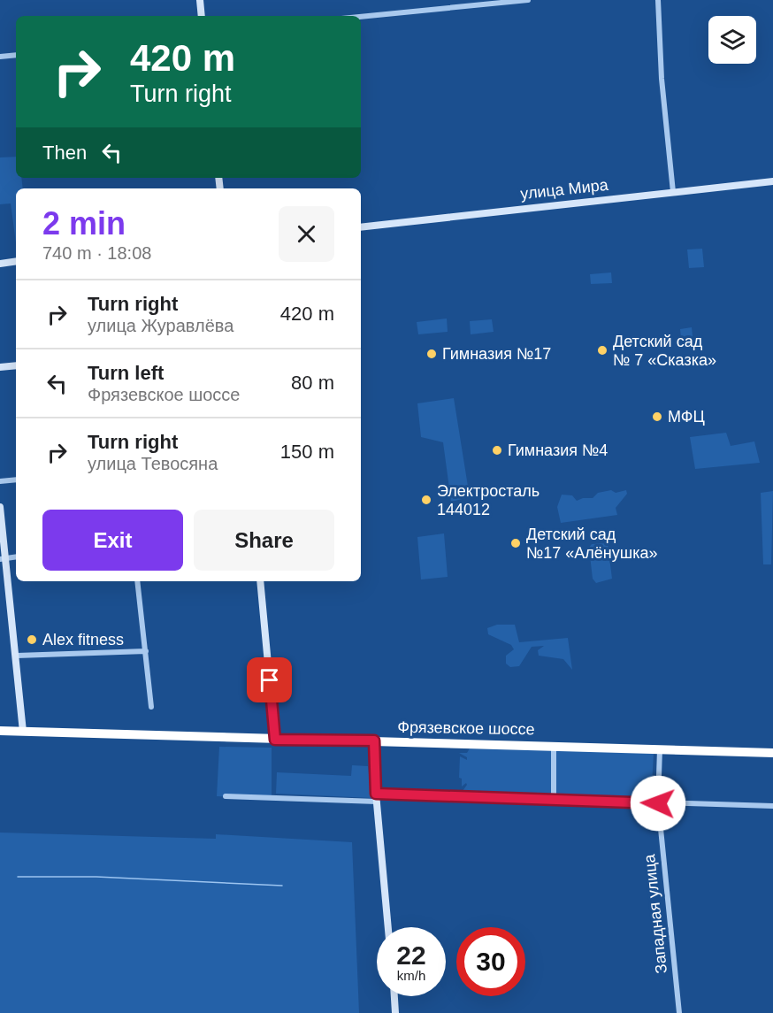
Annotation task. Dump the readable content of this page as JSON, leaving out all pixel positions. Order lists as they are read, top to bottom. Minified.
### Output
{"streets":{"highway":["Фрязевское шоссе"],"main road":["улица Мира"],"street":["Западная улица"]},"crossings":[["Фрязевское шоссе","Западная улица"]],"places":["Детский сад № 7 «Сказка»","Гимназия №17","МФЦ","Гимназия №4","Электросталь 144012","Детский сад №17 «Алёнушка»","Alex fitness"],"page":{"turn":["420 m","Turn right"],"then":"Then","heading":["2 min","740 m · 18:08"],"list":[{"name":"Turn right","note":"улица Журавлёва","value":"420 m"},{"name":"Turn left","note":"Фрязевское шоссе","value":"80 m"},{"name":"Turn right","note":"улица Тевосяна","value":"150 m"}],"buttons":["Exit","Share"],"speed":"22 km/h","limit":"30"}}
